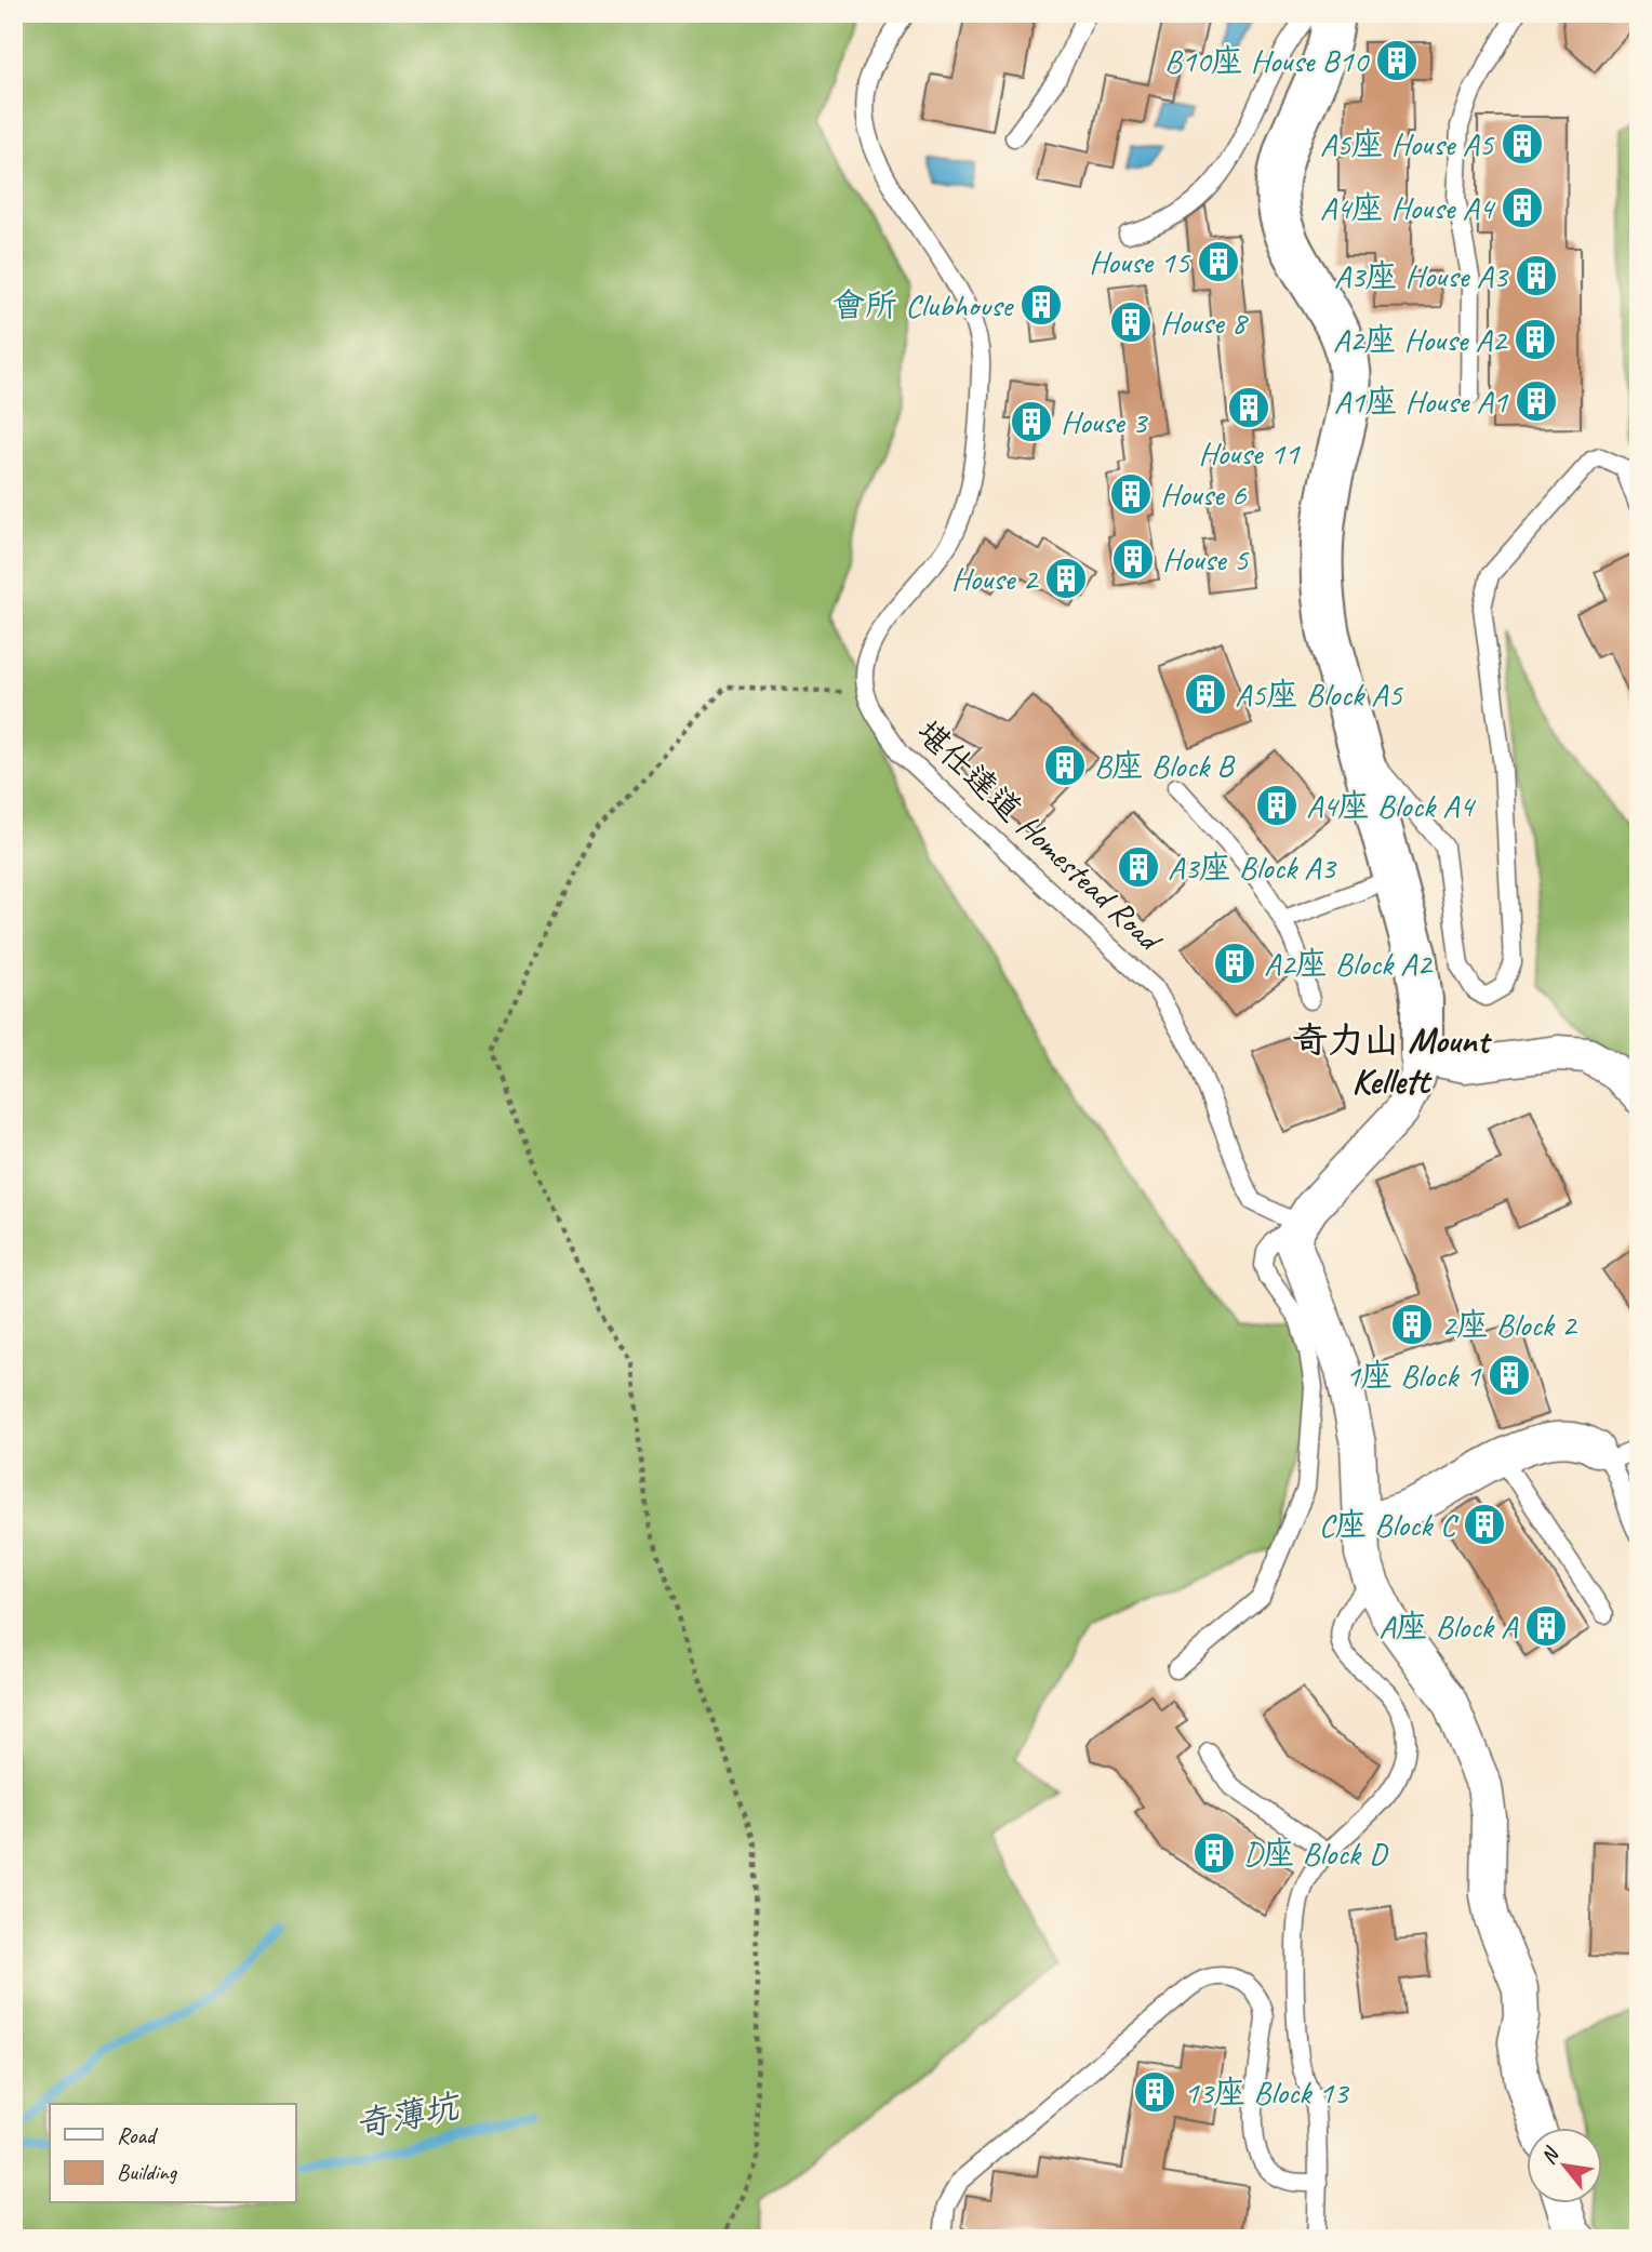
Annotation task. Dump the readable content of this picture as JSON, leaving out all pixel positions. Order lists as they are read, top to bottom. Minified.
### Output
{"streets":{"lane":["堪仕達道 Homestead Road"]},"districts":["奇力山 Mount Kellett"],"water":["奇薄坑"],"places":{"building":["B10座 House B10","A5座 House A5","A4座 House A4","House 15","A3座 House A3","會所 Clubhouse","House 8","A2座 House A2","A1座 House A1","House 11","House 3","House 6","House 5","House 2","A5座 Block A5","B座 Block B","A4座 Block A4","A3座 Block A3","A2座 Block A2","2座 Block 2","1座 Block 1","C座 Block C","A座 Block A","D座 Block D","13座 Block 13"]},"legend":["Road","Building"],"north":"top left"}
